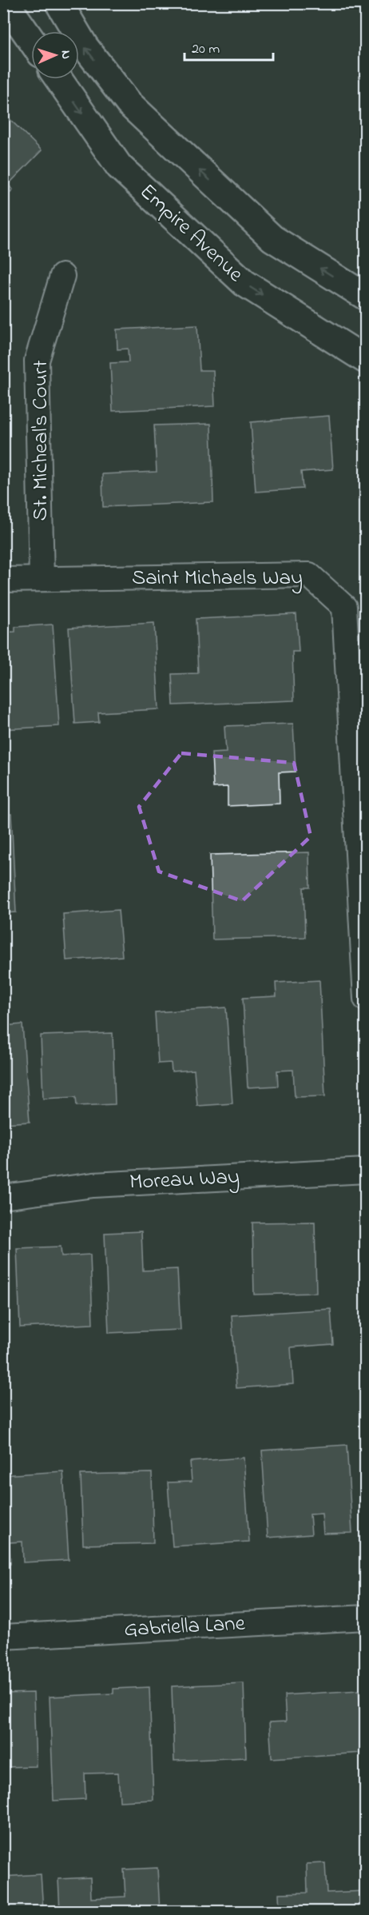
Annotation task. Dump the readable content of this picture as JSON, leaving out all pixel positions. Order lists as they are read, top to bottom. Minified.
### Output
{"streets":{"street":["Empire Avenue","St. Micheal's Court","Saint Michaels Way","Moreau Way","Gabriella Lane"]},"crossings":[["St. Micheal's Court","Saint Michaels Way"]],"scale_bar":"20 m","north":"right"}
